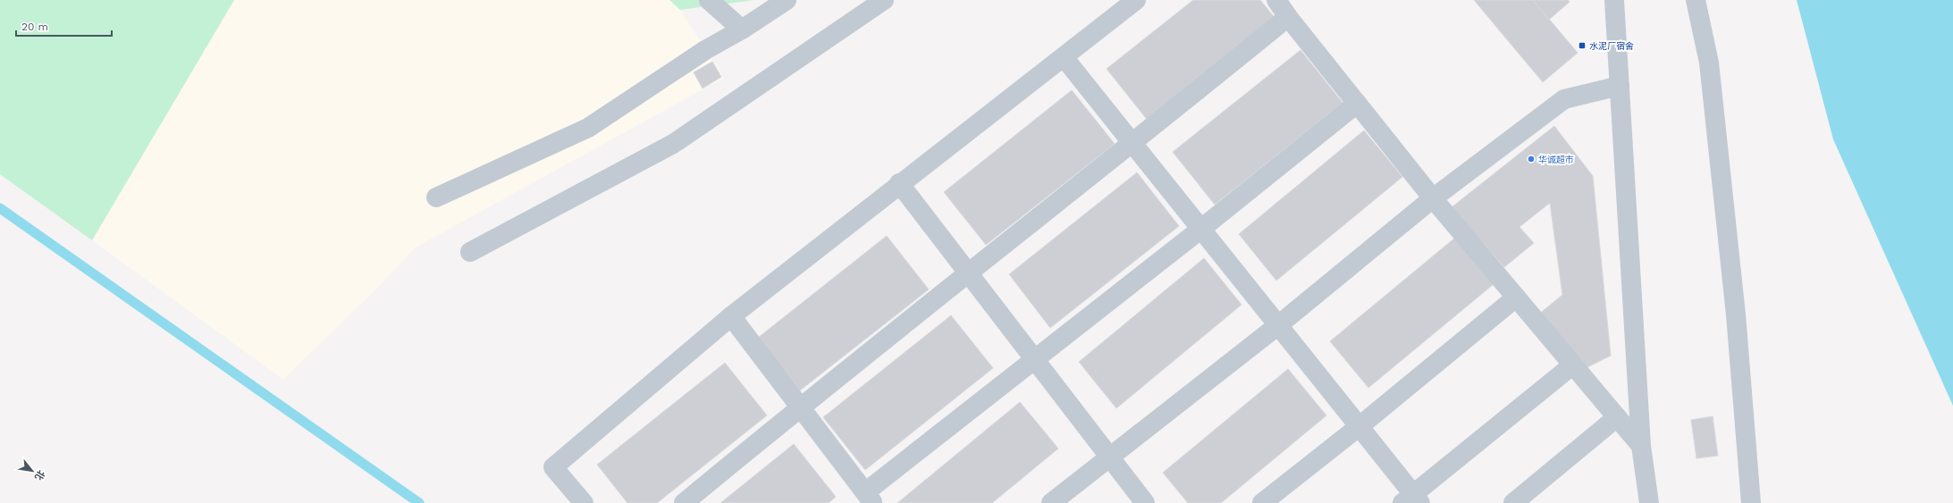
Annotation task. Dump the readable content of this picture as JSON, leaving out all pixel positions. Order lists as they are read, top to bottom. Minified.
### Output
{"places":{"transit":["水泥厂宿舍"],"other":["华诚超市"]},"scale_bar":"20 m","north":"bottom right"}
